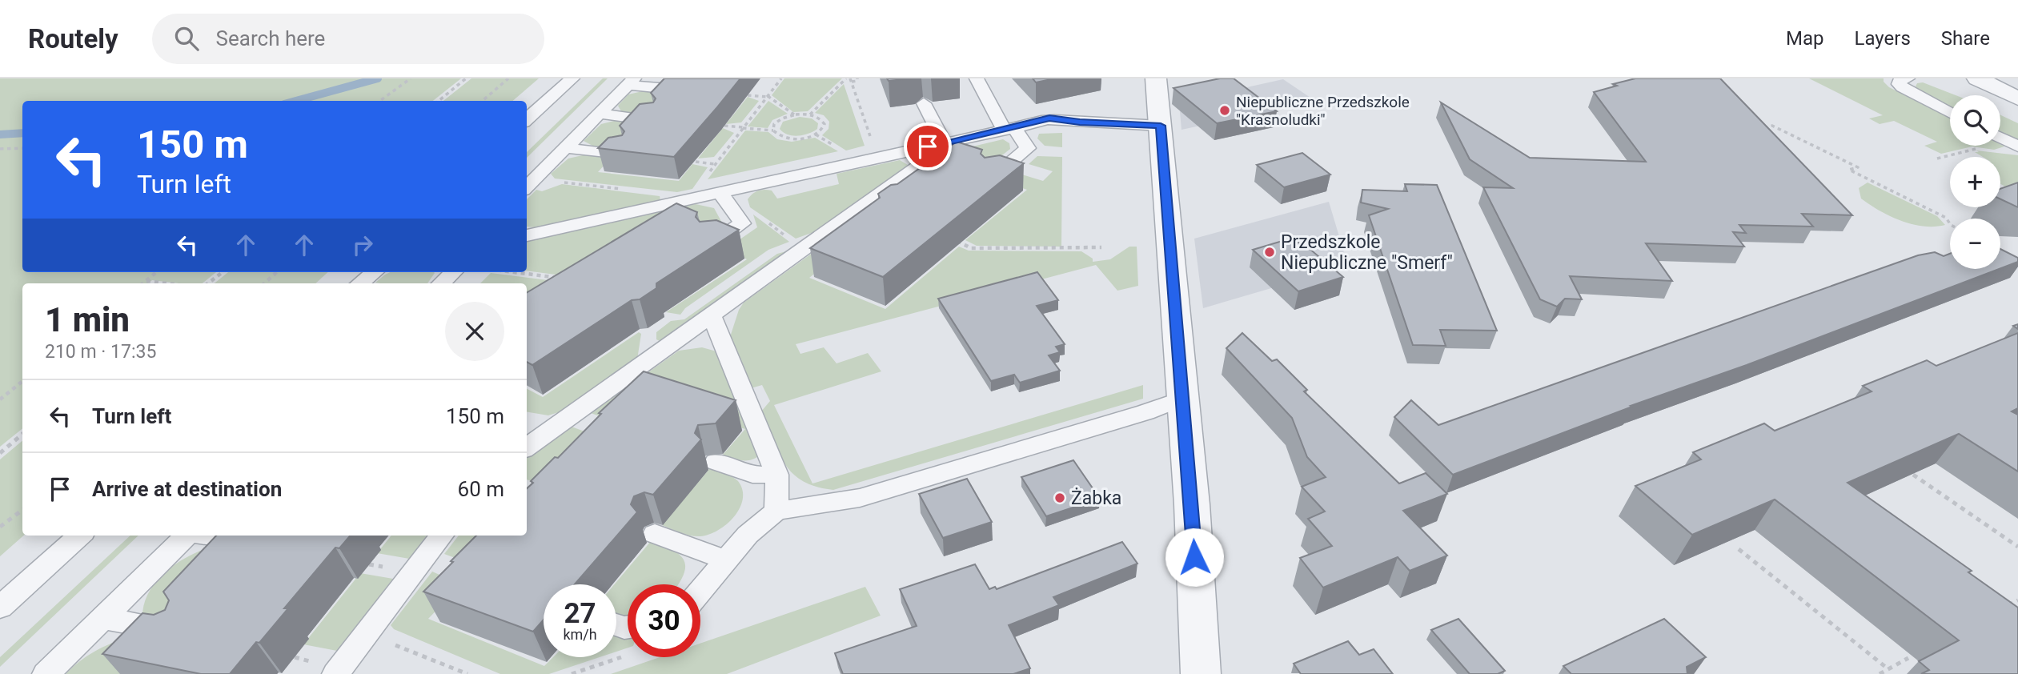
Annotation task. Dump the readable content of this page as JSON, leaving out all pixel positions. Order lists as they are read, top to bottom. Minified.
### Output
{"places":["Niepubliczne Przedszkole \"Krasnoludki\"","Przedszkole Niepubliczne \"Smerf\"","Żabka"],"page":{"header":"Routely","search":"Search here","nav":["Map","Layers","Share"],"map_buttons":["+","−"],"turn":["150 m","Turn left"],"heading":["1 min","210 m · 17:35"],"list":[{"name":"Turn left","value":"150 m"},{"name":"Arrive at destination","value":"60 m"}],"speed":"27 km/h","limit":"30"}}
